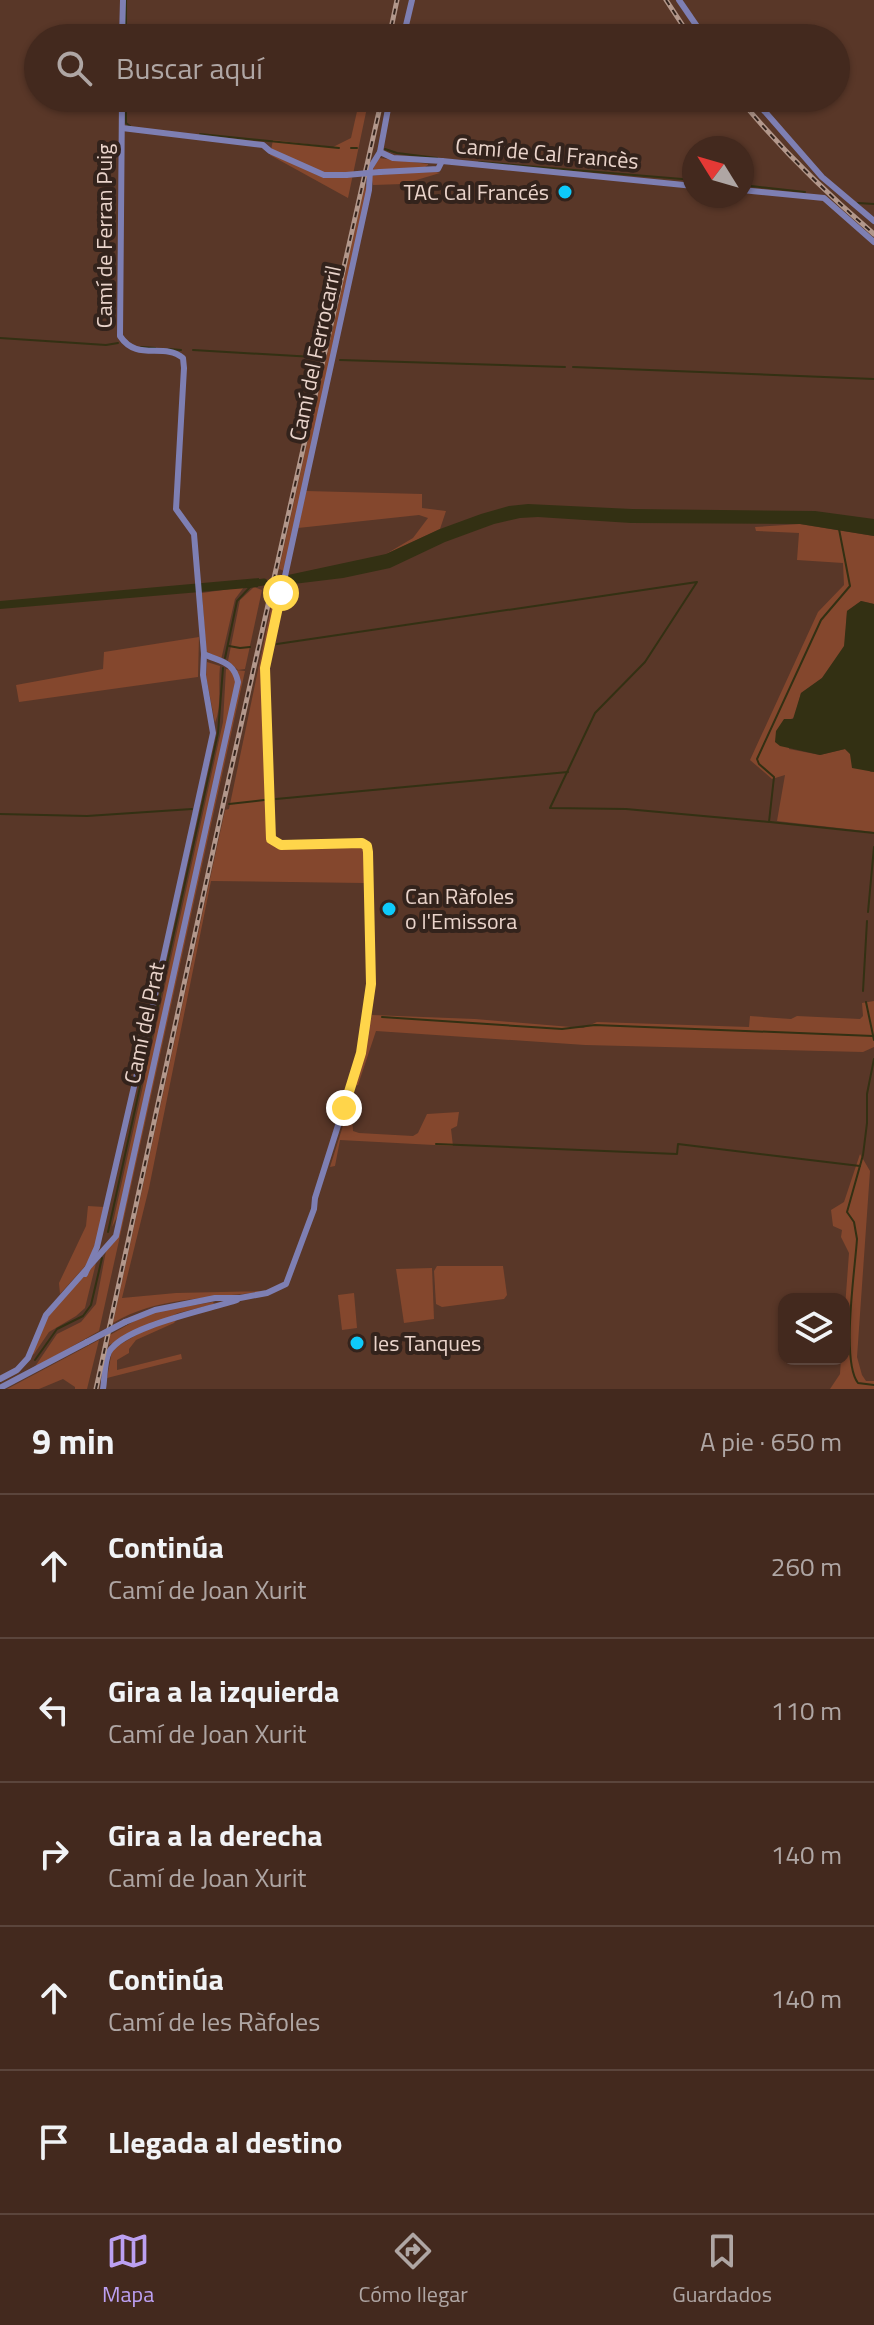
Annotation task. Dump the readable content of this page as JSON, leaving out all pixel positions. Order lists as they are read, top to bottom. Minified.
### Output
{"streets":{"street":["Camí de Cal Francès","Camí de Ferran Puig","Camí del Ferrocarril","Camí del Prat"]},"crossings":[["Camí de Cal Francès","Camí de Ferran Puig"],["Camí de Ferran Puig","Camí del Prat"]],"places":["TAC Cal Francés","Can Ràfoles o l'Emissora","les Tanques"],"north":"top left","page":{"search":"Buscar aquí","heading":["9 min","A pie · 650 m"],"list":[["Continúa","Camí de Joan Xurit","260 m"],["Gira a la izquierda","Camí de Joan Xurit","110 m"],["Gira a la derecha","Camí de Joan Xurit","140 m"],["Continúa","Camí de les Ràfoles","140 m"],"Llegada al destino"],"nav":["Mapa","Cómo llegar","Guardados"]}}
